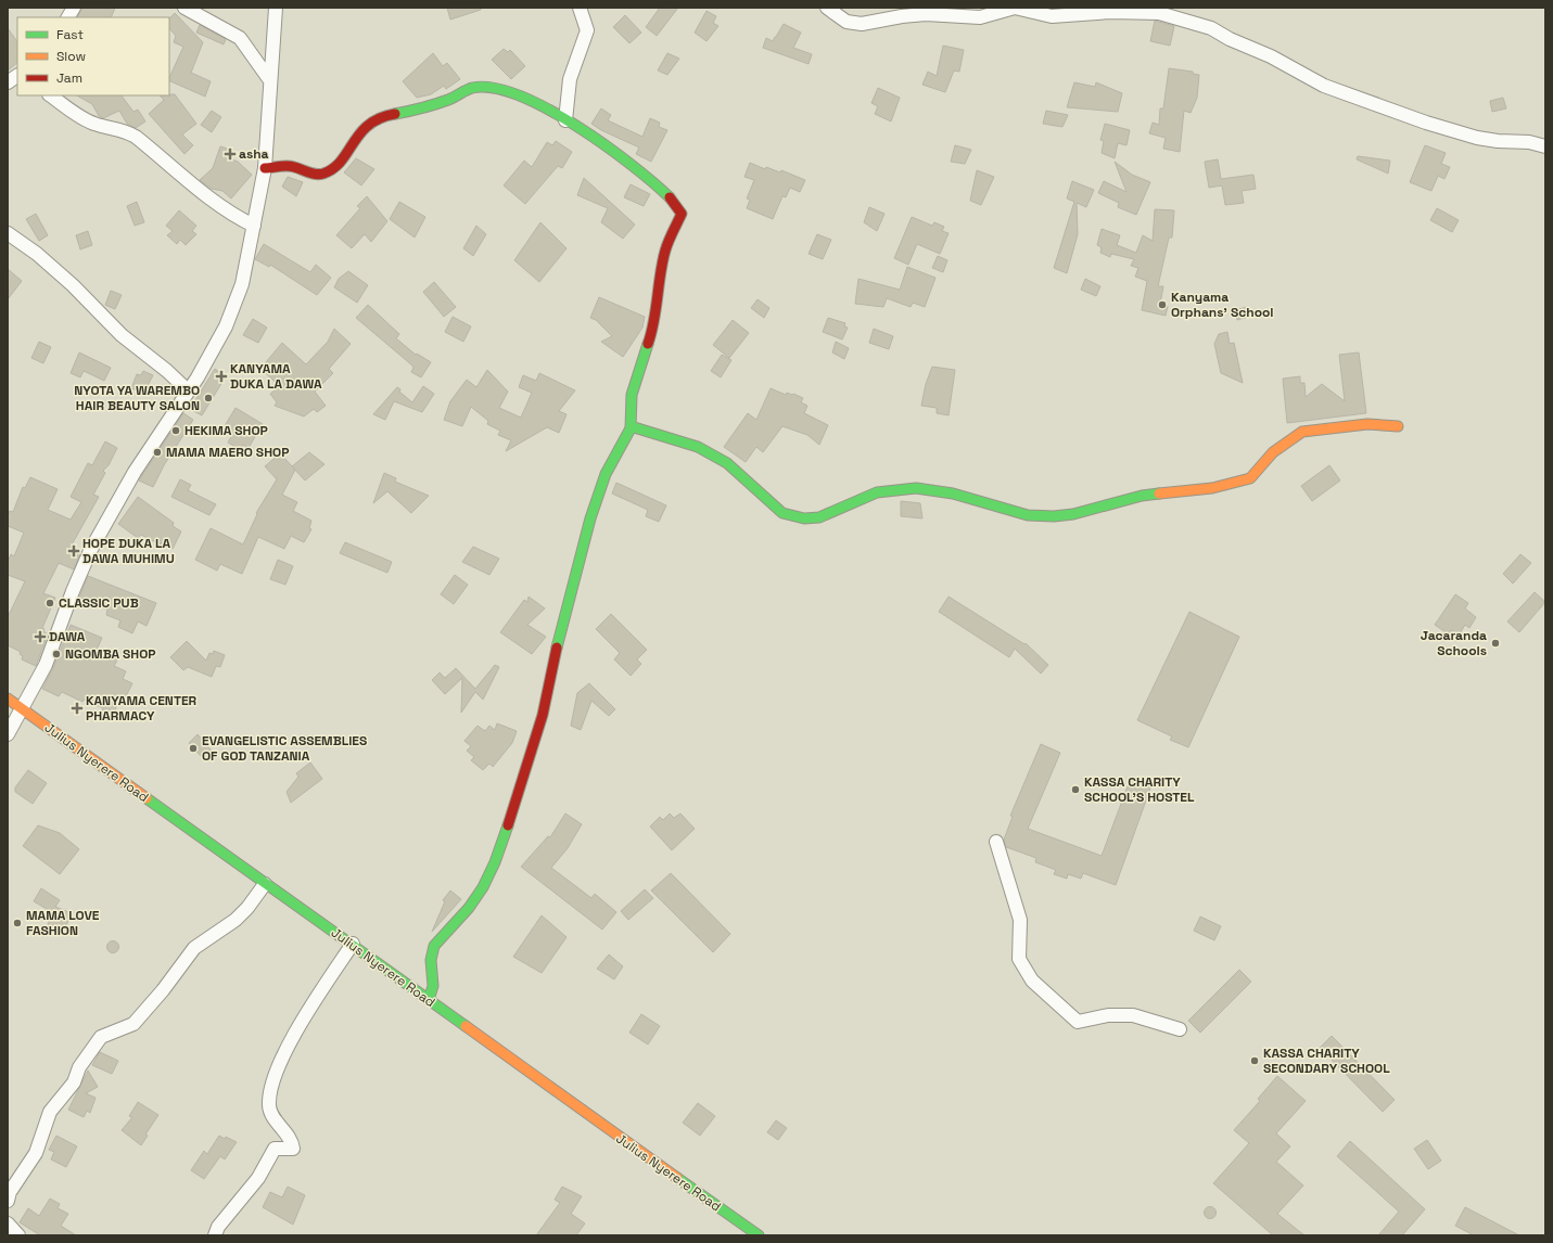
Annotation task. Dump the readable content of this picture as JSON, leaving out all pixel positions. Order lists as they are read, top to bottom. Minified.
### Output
{"streets":{"main road":["Julius Nyerere Road"]},"places":{"health":["asha","KANYAMA DUKA LA DAWA","HOPE DUKA LA DAWA MUHIMU","DAWA","KANYAMA CENTER PHARMACY"],"other":["Kanyama Orphans' School","NYOTA YA WAREMBO HAIR BEAUTY SALON","HEKIMA SHOP","MAMA MAERO SHOP","CLASSIC PUB","Jacaranda Schools","NGOMBA SHOP","EVANGELISTIC ASSEMBLIES OF GOD TANZANIA","KASSA CHARITY SCHOOL'S HOSTEL","MAMA LOVE FASHION","KASSA CHARITY SECONDARY SCHOOL"]},"legend":["Fast","Slow","Jam"]}
